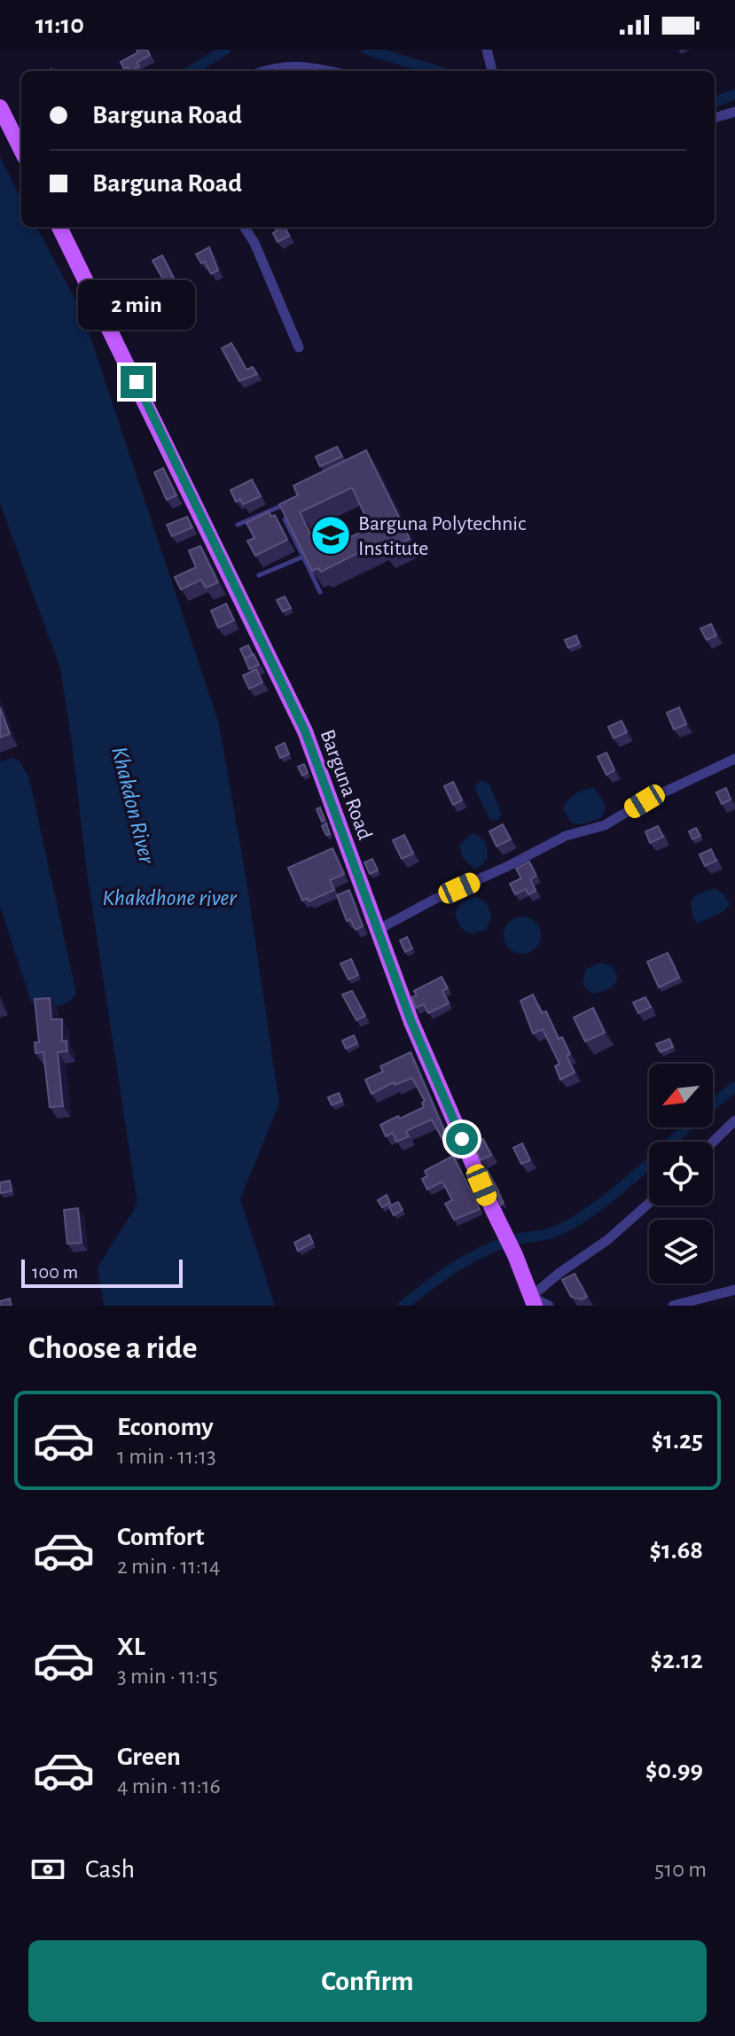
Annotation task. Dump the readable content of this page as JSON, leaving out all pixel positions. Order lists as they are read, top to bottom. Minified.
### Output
{"streets":{"main road":["Barguna Road"]},"water":["Khakdon River","Khakdhone river"],"places":{"school or university":["Barguna Polytechnic Institute"]},"scale_bar":"100 m","north":"bottom left","page":{"status":"11:10","banner":["Barguna Road","Barguna Road"],"bubble":"2 min","scale":"100 m","heading":"Choose a ride","list":[{"name":"Economy","note":"1 min · 11:13","value":"$1.25"},{"name":"Comfort","note":"2 min · 11:14","value":"$1.68"},{"name":"XL","note":"3 min · 11:15","value":"$2.12"},{"name":"Green","note":"4 min · 11:16","value":"$0.99"}],"pay":["Cash","510 m"],"buttons":"Confirm"}}
